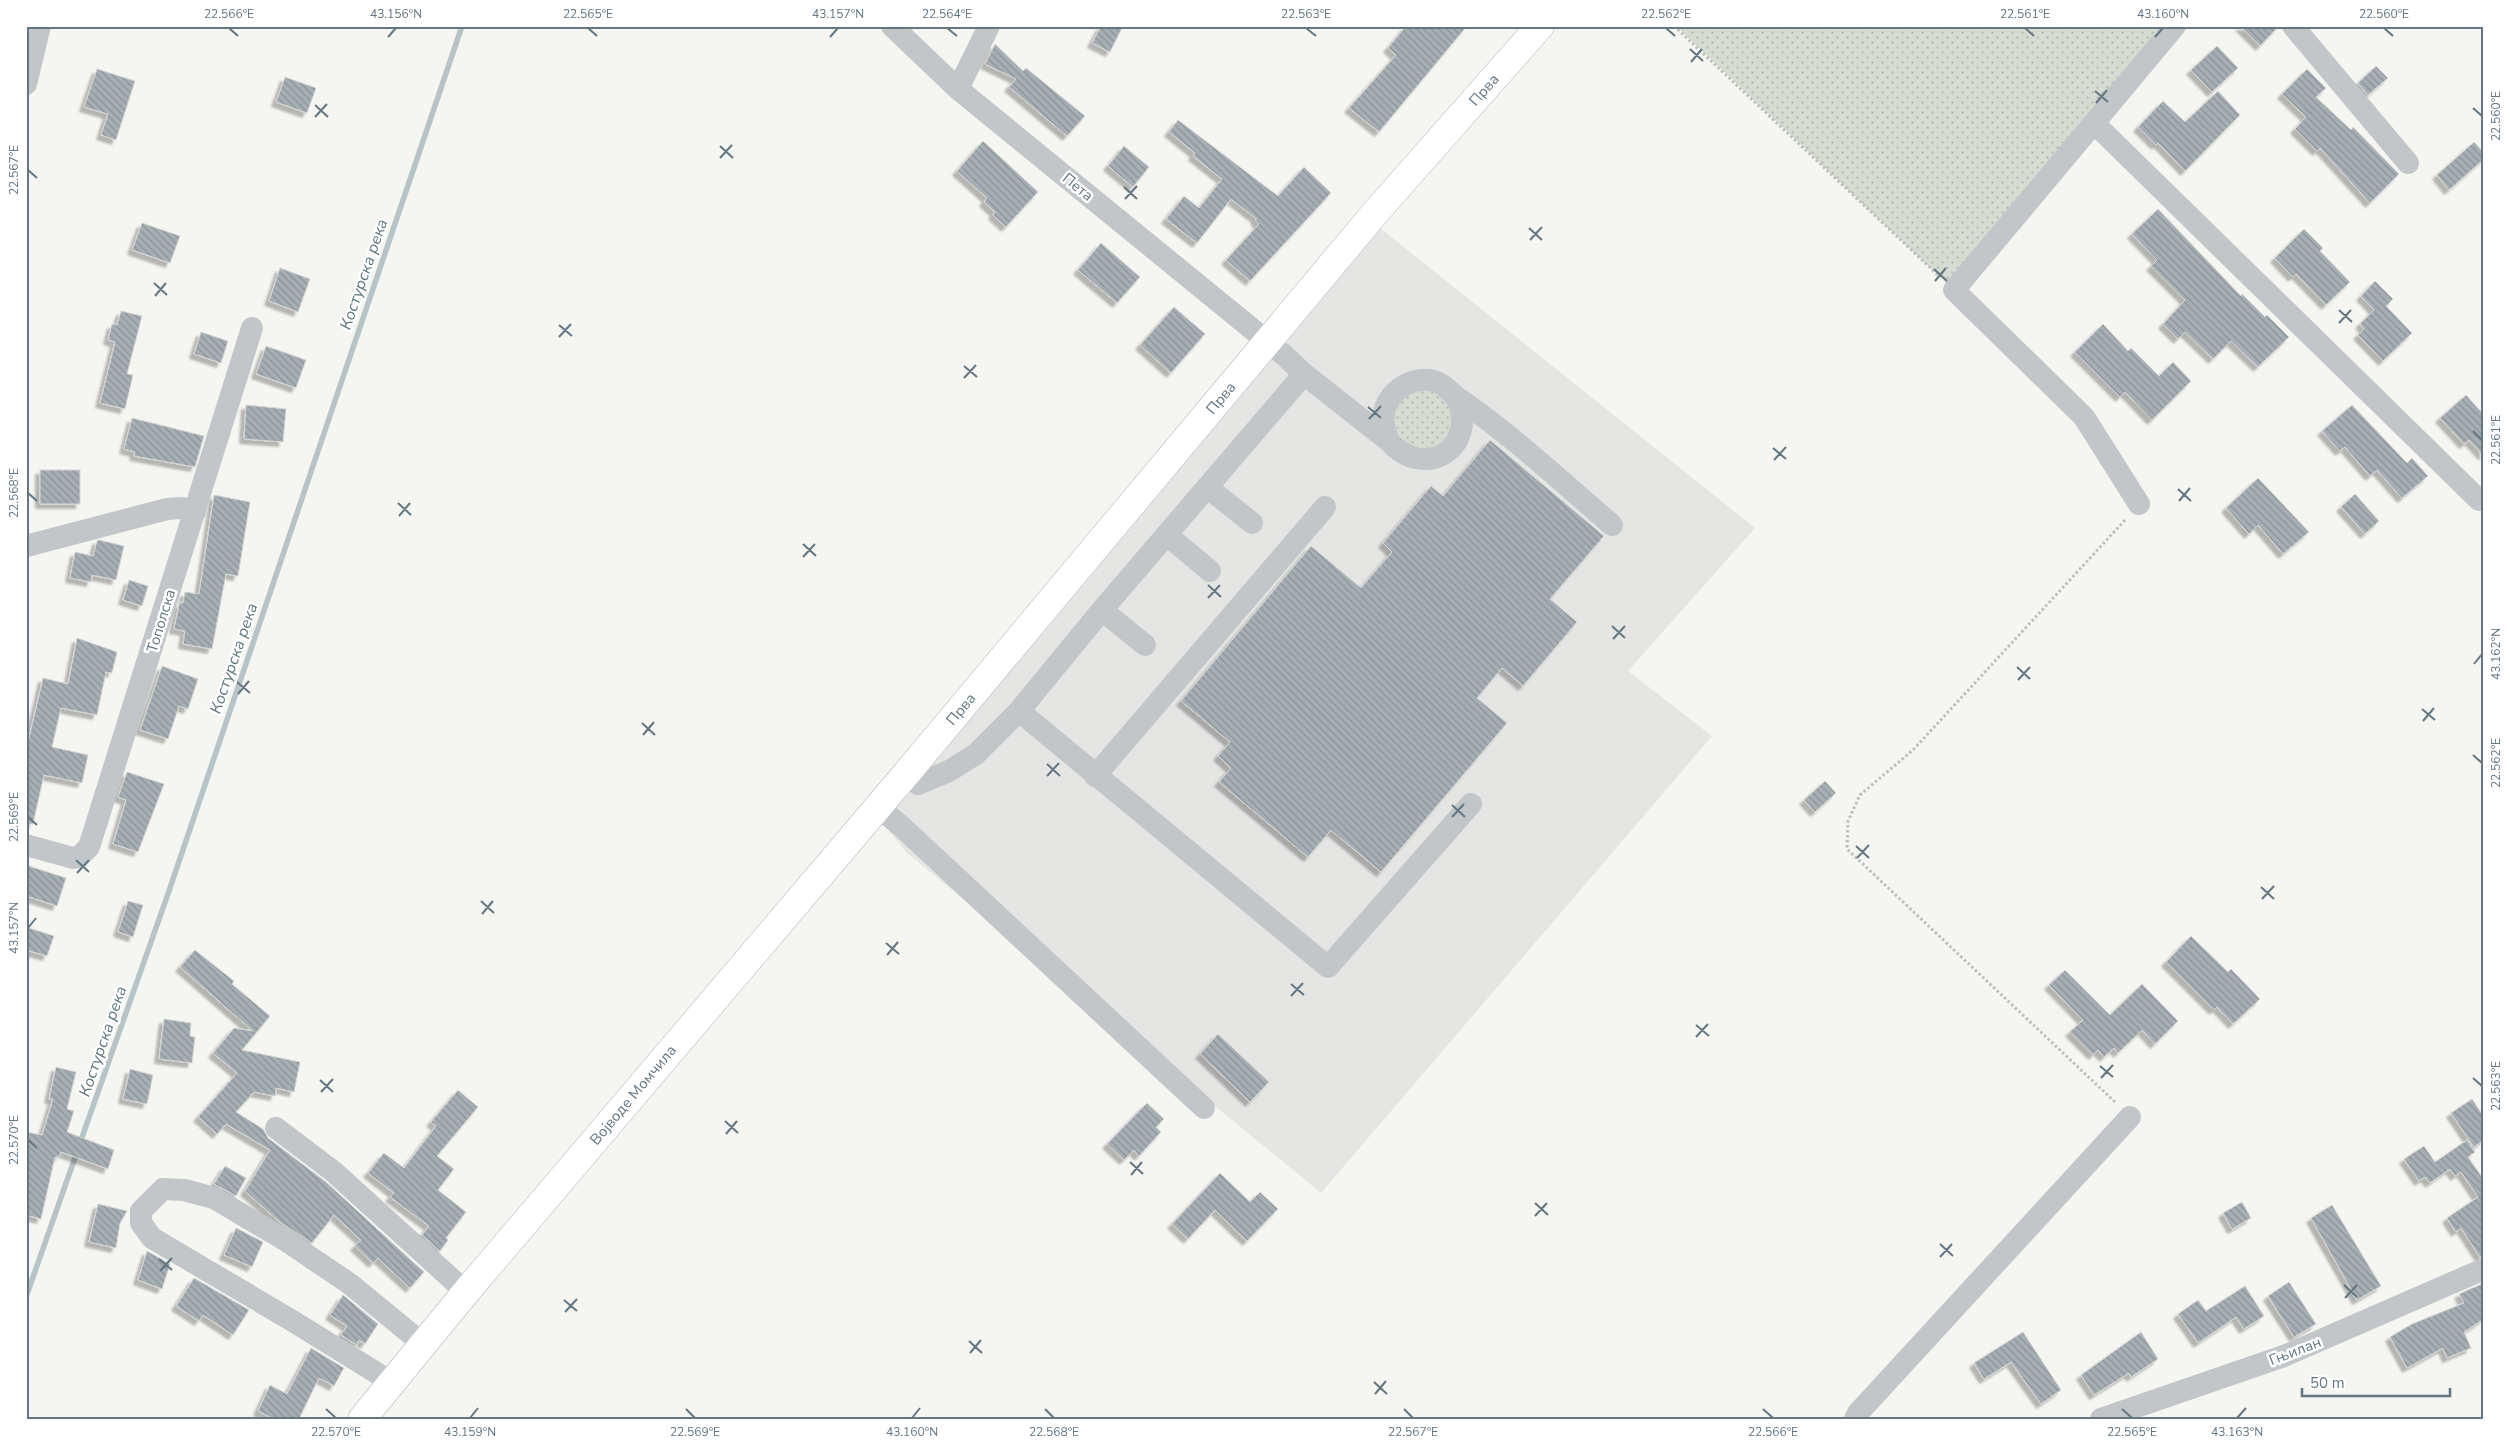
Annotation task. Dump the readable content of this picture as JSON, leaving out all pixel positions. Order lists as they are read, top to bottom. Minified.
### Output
{"streets":{"main road":["Прва","Војводе Момчила"],"street":["Пета","Тополска","Гњилан"]},"crossings":[["Прва","Пета"],["Прва","Војводе Момчила"]],"water":["Костурска река"],"scale_bar":"50 m","coordinates":["22.566°E","43.156°N","22.565°E","43.157°N","22.564°E","22.563°E","22.562°E","22.561°E","43.160°N","22.560°E","22.567°E","22.568°E","43.162°N","22.569°E","22.570°E","43.159°N","43.163°N"]}
